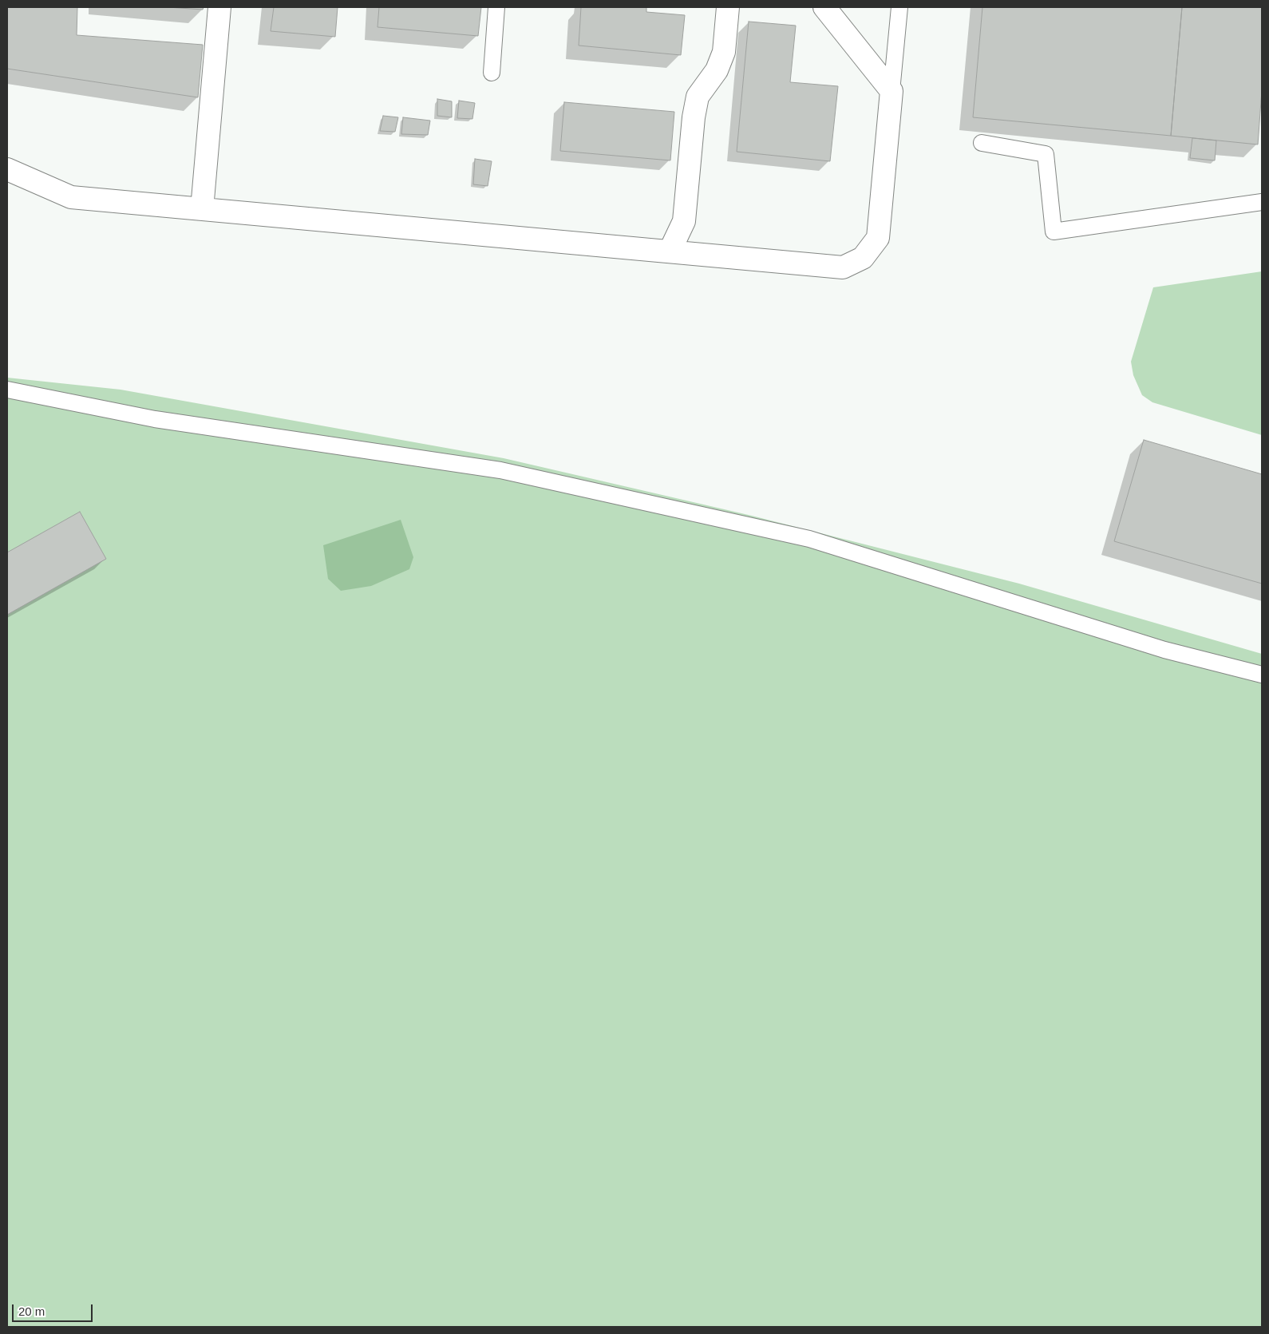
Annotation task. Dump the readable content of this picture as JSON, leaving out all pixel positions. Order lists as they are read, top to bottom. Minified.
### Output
{"scale_bar":"20 m"}
